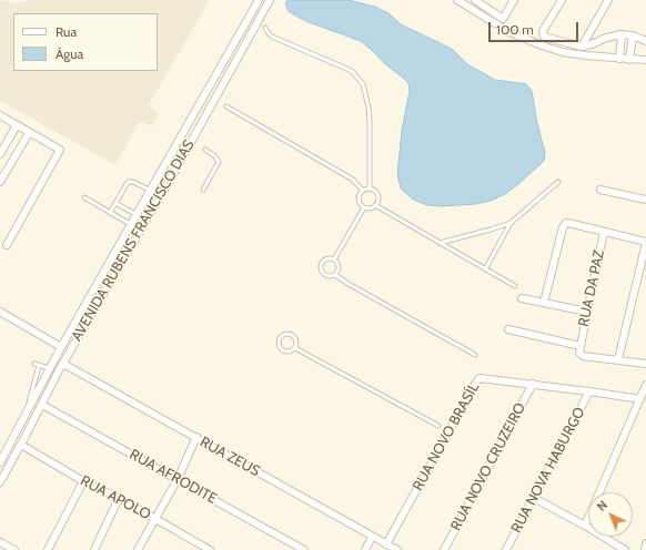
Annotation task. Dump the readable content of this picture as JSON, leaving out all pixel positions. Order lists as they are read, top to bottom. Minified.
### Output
{"streets":{"street":["AVENIDA RUBENS FRANCISCO DIAS","RUA DA PAZ","RUA NOVO BRASÍL","RUA ZEUS","RUA NOVO CRUZEIRO","RUA NOVA HABURGO","RUA AFRODITE","RUA APOLO"]},"crossings":[["AVENIDA RUBENS FRANCISCO DIAS","RUA ZEUS"],["AVENIDA RUBENS FRANCISCO DIAS","RUA AFRODITE"],["AVENIDA RUBENS FRANCISCO DIAS","RUA APOLO"],["RUA NOVO BRASÍL","RUA ZEUS"],["RUA NOVO BRASÍL","RUA NOVO CRUZEIRO"],["RUA NOVO BRASÍL","RUA NOVA HABURGO"]],"legend":["Rua","Água"],"scale_bar":"100 m","north":"top left"}
